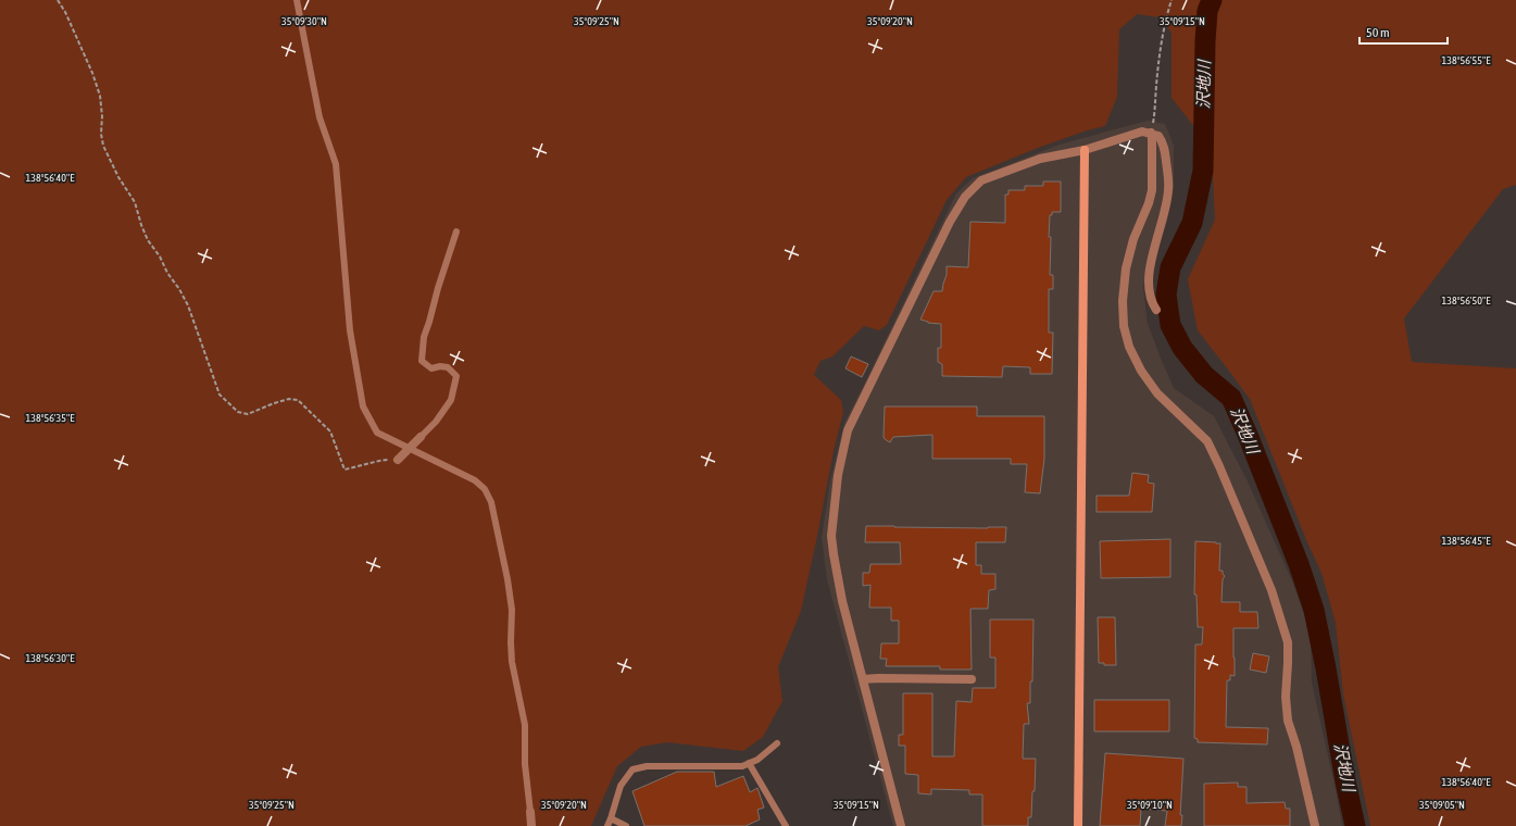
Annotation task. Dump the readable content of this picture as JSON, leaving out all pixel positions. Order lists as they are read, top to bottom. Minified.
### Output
{"water":["沢地川"],"scale_bar":"50 m","coordinates":["35°09'30\"N","35°09'25\"N","35°09'20\"N","35°09'15\"N","138°56'55\"E","138°56'40\"E","138°56'50\"E","138°56'35\"E","138°56'45\"E","138°56'30\"E","35°09'10\"N","35°09'05\"N"]}
